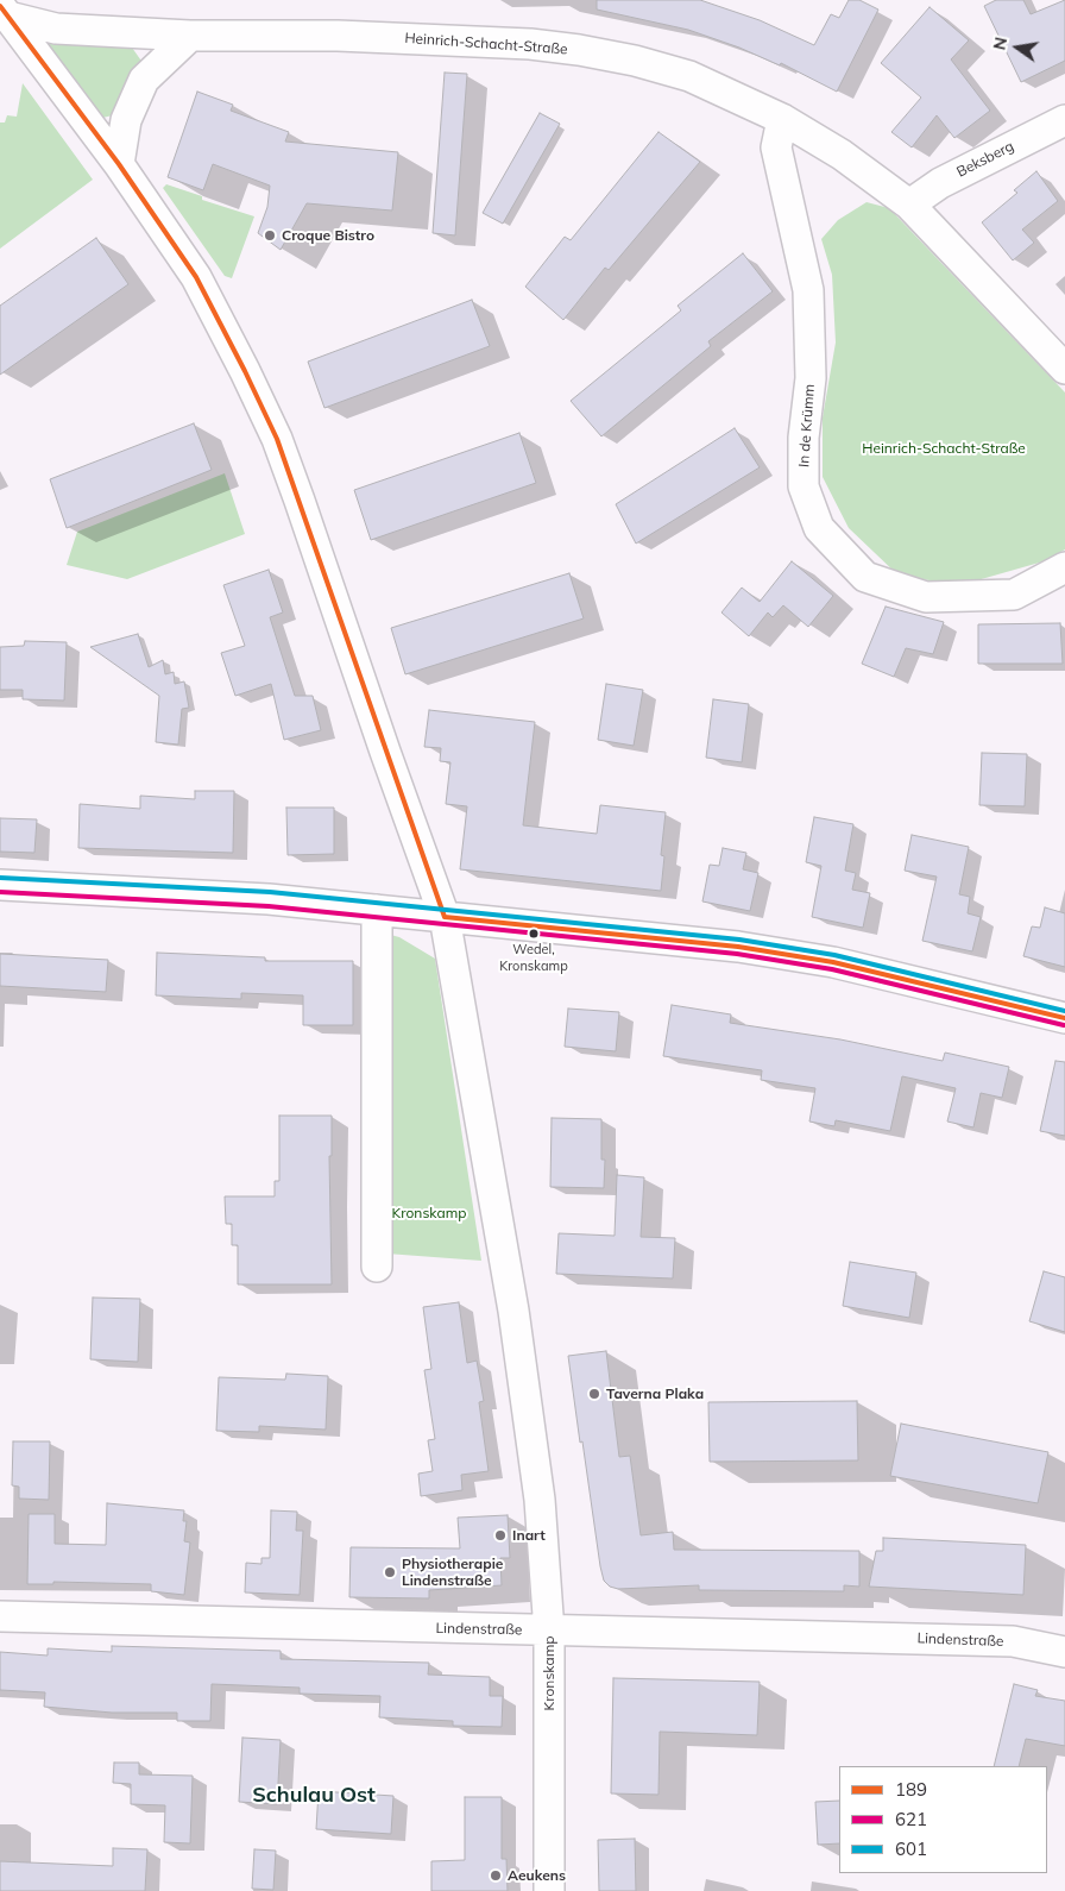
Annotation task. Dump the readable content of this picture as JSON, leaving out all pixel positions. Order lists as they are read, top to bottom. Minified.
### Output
{"streets":{"street":["Heinrich-Schacht-Straße","Beksberg","In de Krümm","Lindenstraße","Kronskamp"]},"crossings":[["Heinrich-Schacht-Straße","Beksberg"],["Heinrich-Schacht-Straße","In de Krümm"],["Heinrich-Schacht-Straße","Kronskamp"],["Lindenstraße","Kronskamp"]],"districts":["Schulau Ost"],"parks":["Heinrich-Schacht-Straße","Kronskamp"],"places":["Croque Bistro","Wedel, Kronskamp","Taverna Plaka","Inart","Physiotherapie Lindenstraße","Aeukens"],"lines":["transit line 189","transit line 601","transit line 621"],"legend":["189","621","601"],"north":"left"}
